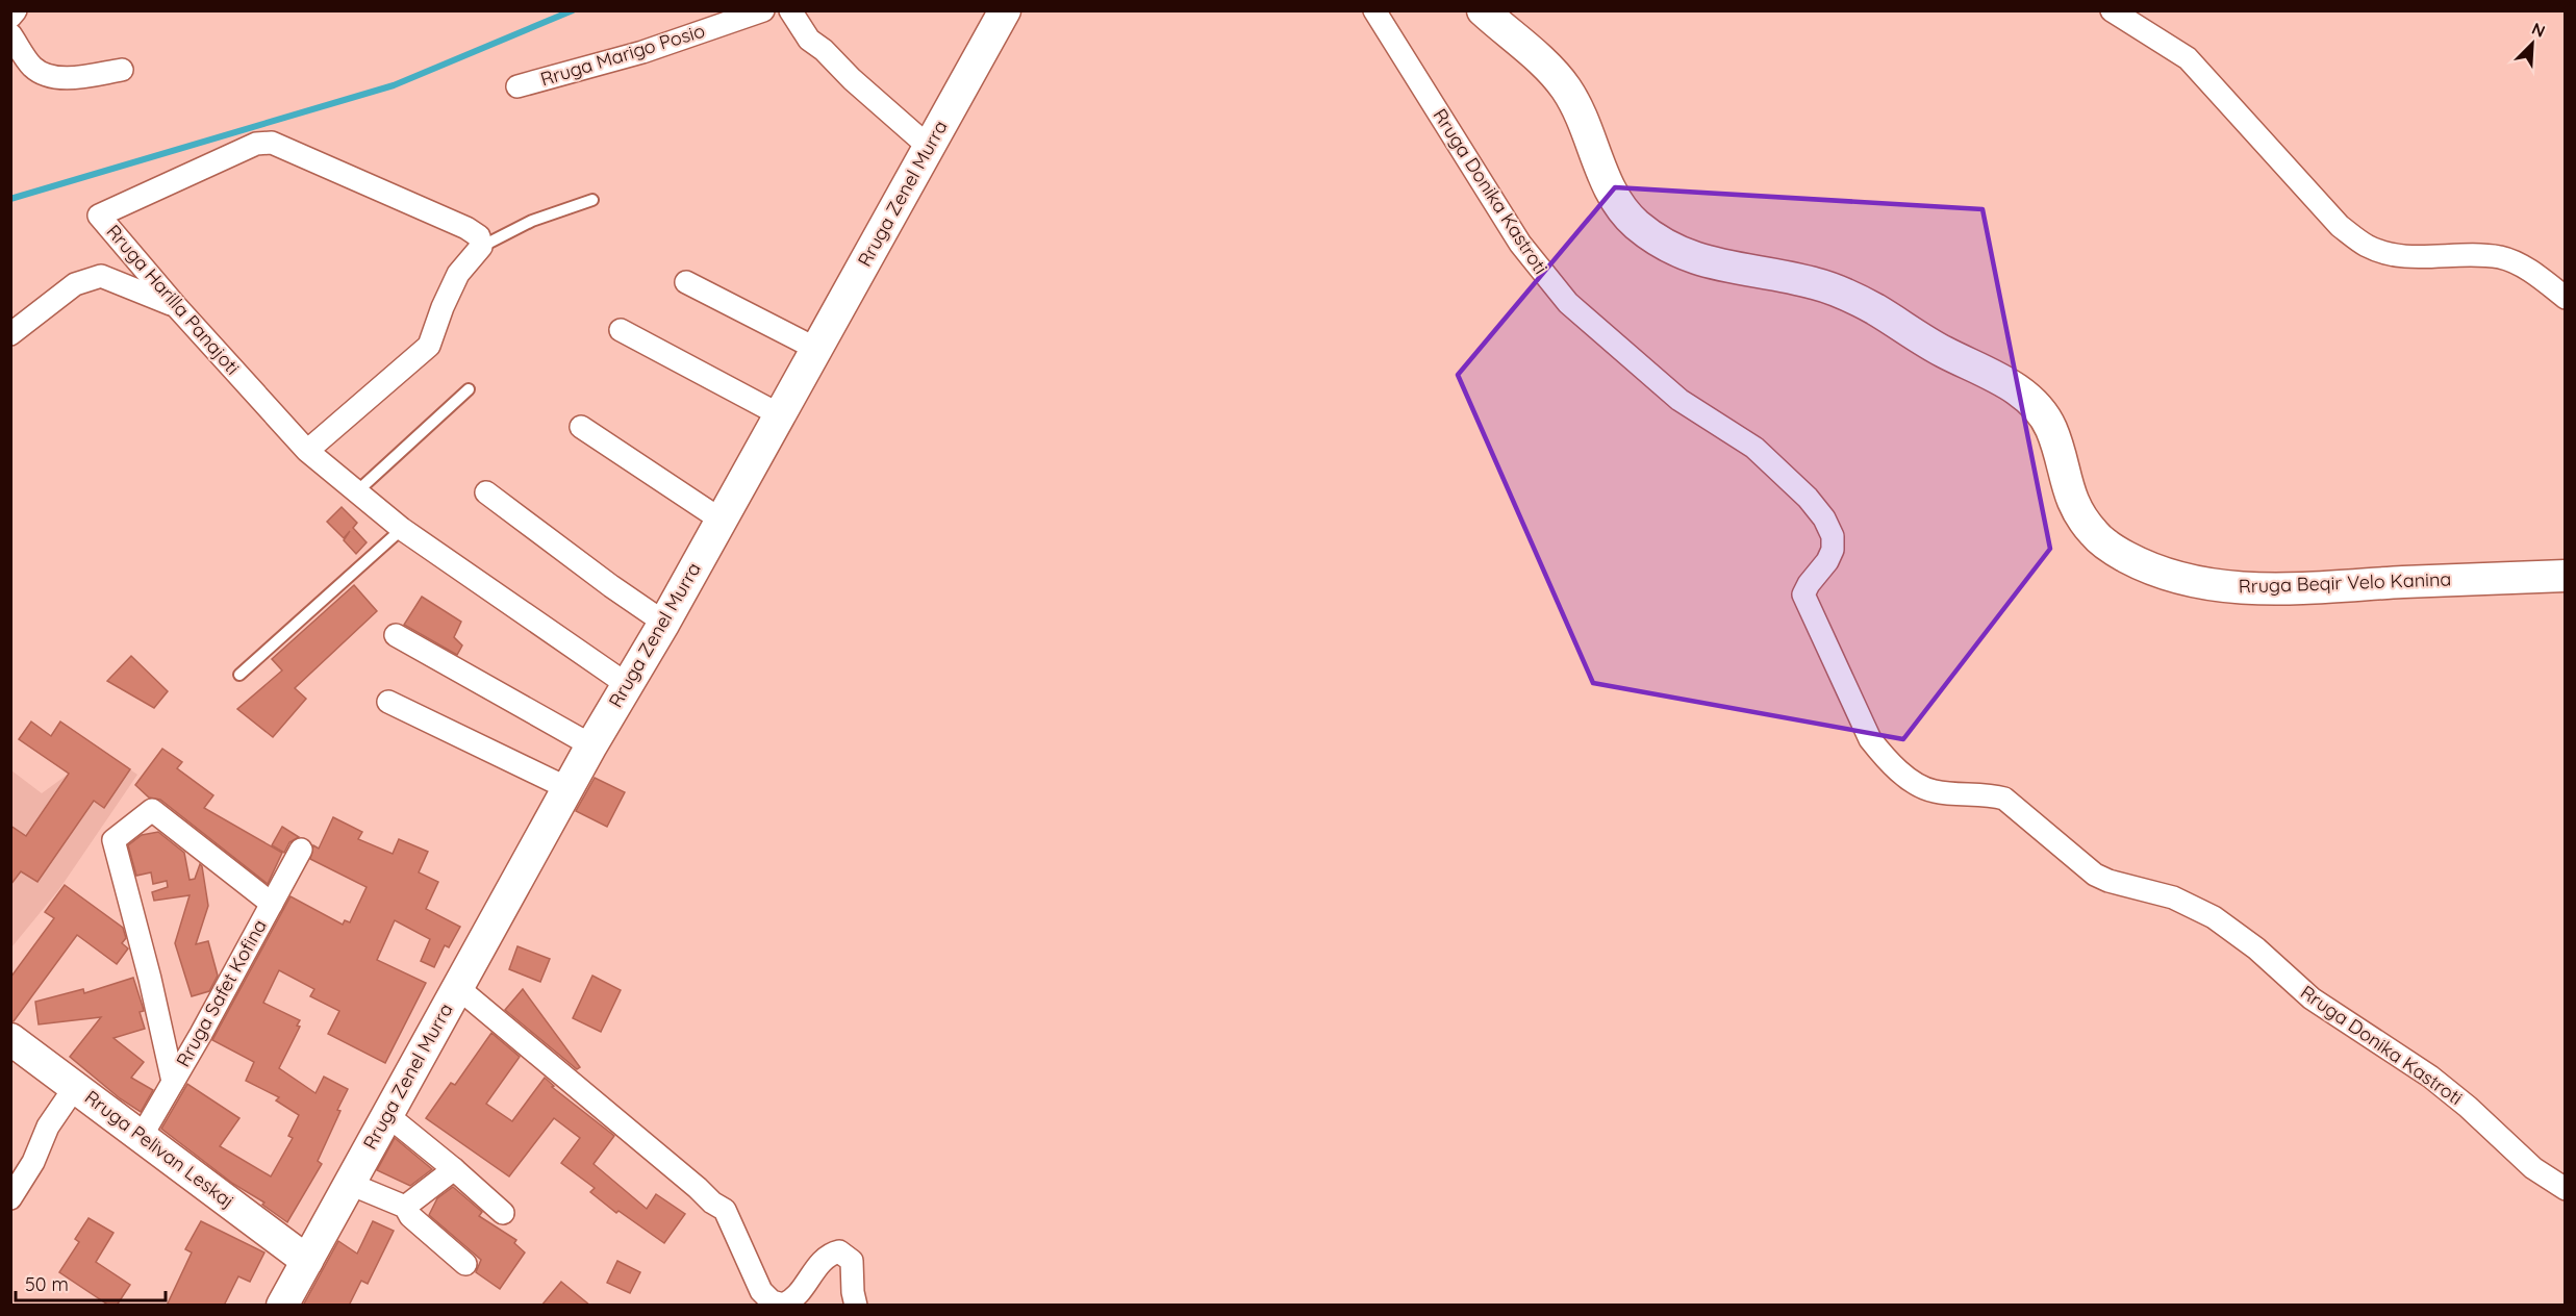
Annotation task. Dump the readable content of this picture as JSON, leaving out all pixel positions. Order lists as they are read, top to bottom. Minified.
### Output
{"streets":{"main road":["Rruga Zenel Murra","Rruga Beqir Velo Kanina","Rruga Pelivan Leskaj"],"street":["Rruga Marigo Posio","Rruga Donika Kastroti","Rruga Harilla Panajoti","Rruga Safet Kofina"]},"crossings":[["Rruga Zenel Murra","Rruga Harilla Panajoti"],["Rruga Zenel Murra","Rruga Pelivan Leskaj"],["Rruga Safet Kofina","Rruga Pelivan Leskaj"]],"scale_bar":"50 m","north":"top right"}
